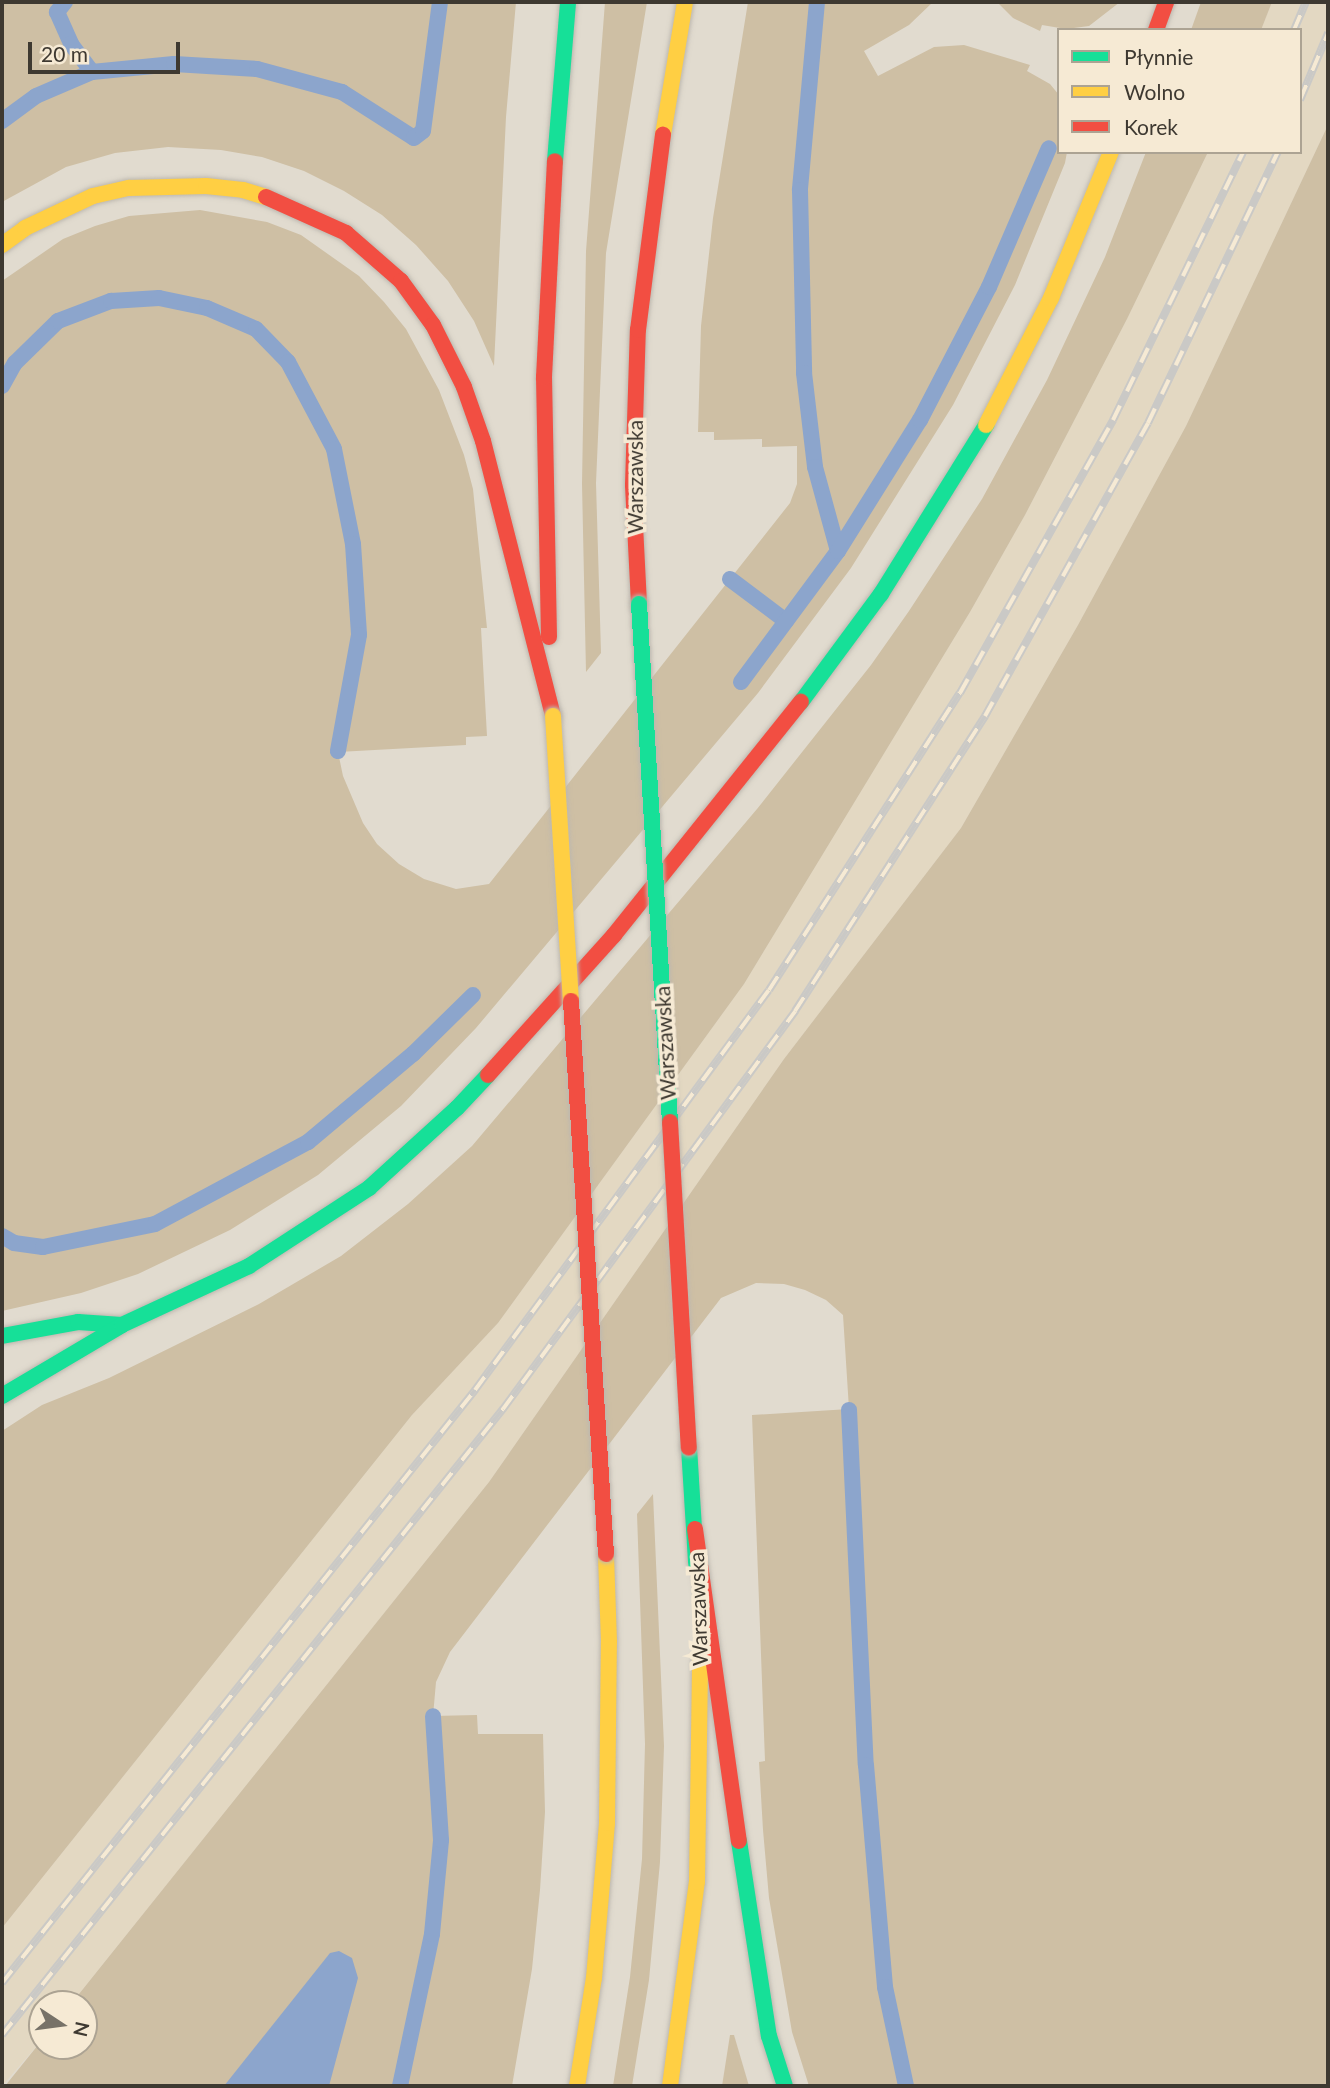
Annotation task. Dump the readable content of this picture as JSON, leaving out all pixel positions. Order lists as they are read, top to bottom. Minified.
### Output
{"streets":{"main road":["Warszawska"]},"legend":["Płynnie","Wolno","Korek"],"scale_bar":"20 m","north":"right"}
